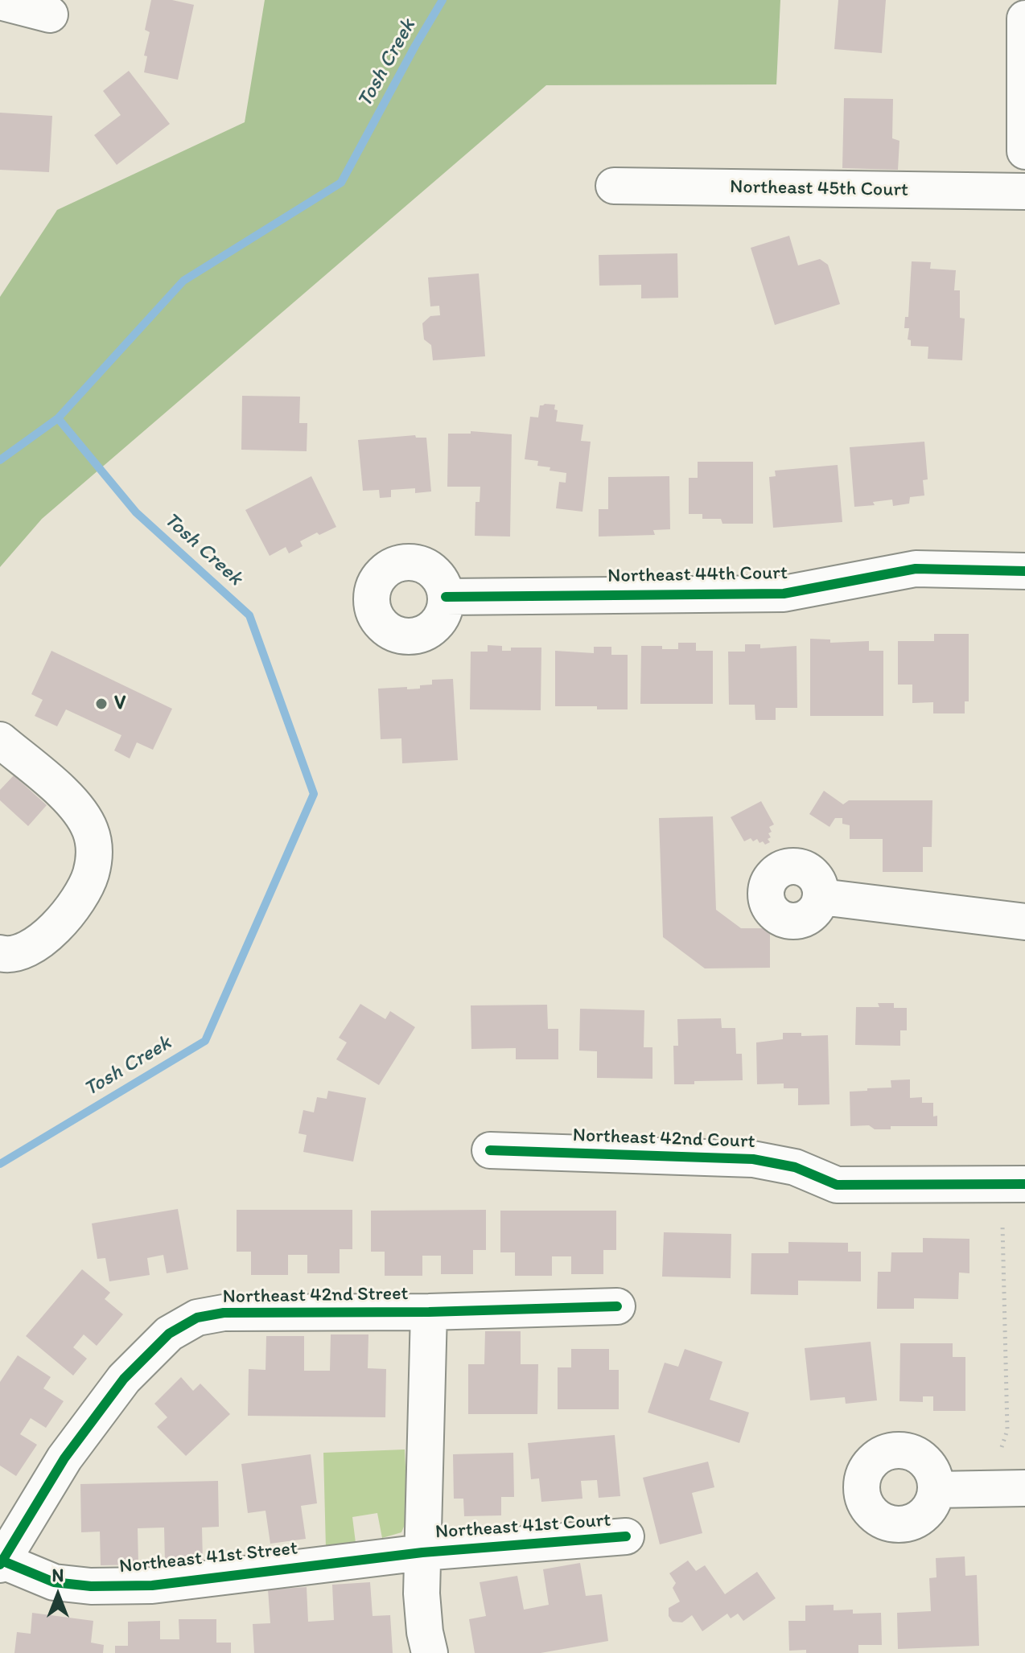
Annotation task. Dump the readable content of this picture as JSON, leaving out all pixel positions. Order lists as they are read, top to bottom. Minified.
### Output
{"streets":{"street":["Northeast 45th Court","Northeast 44th Court","Northeast 42nd Court","Northeast 42nd Street","Northeast 41st Court","Northeast 41st Street"]},"crossings":[["Northeast 42nd Street","Northeast 41st Street"],["Northeast 41st Court","Northeast 41st Street"]],"water":["Tosh Creek"],"places":["V"],"north":"top"}
